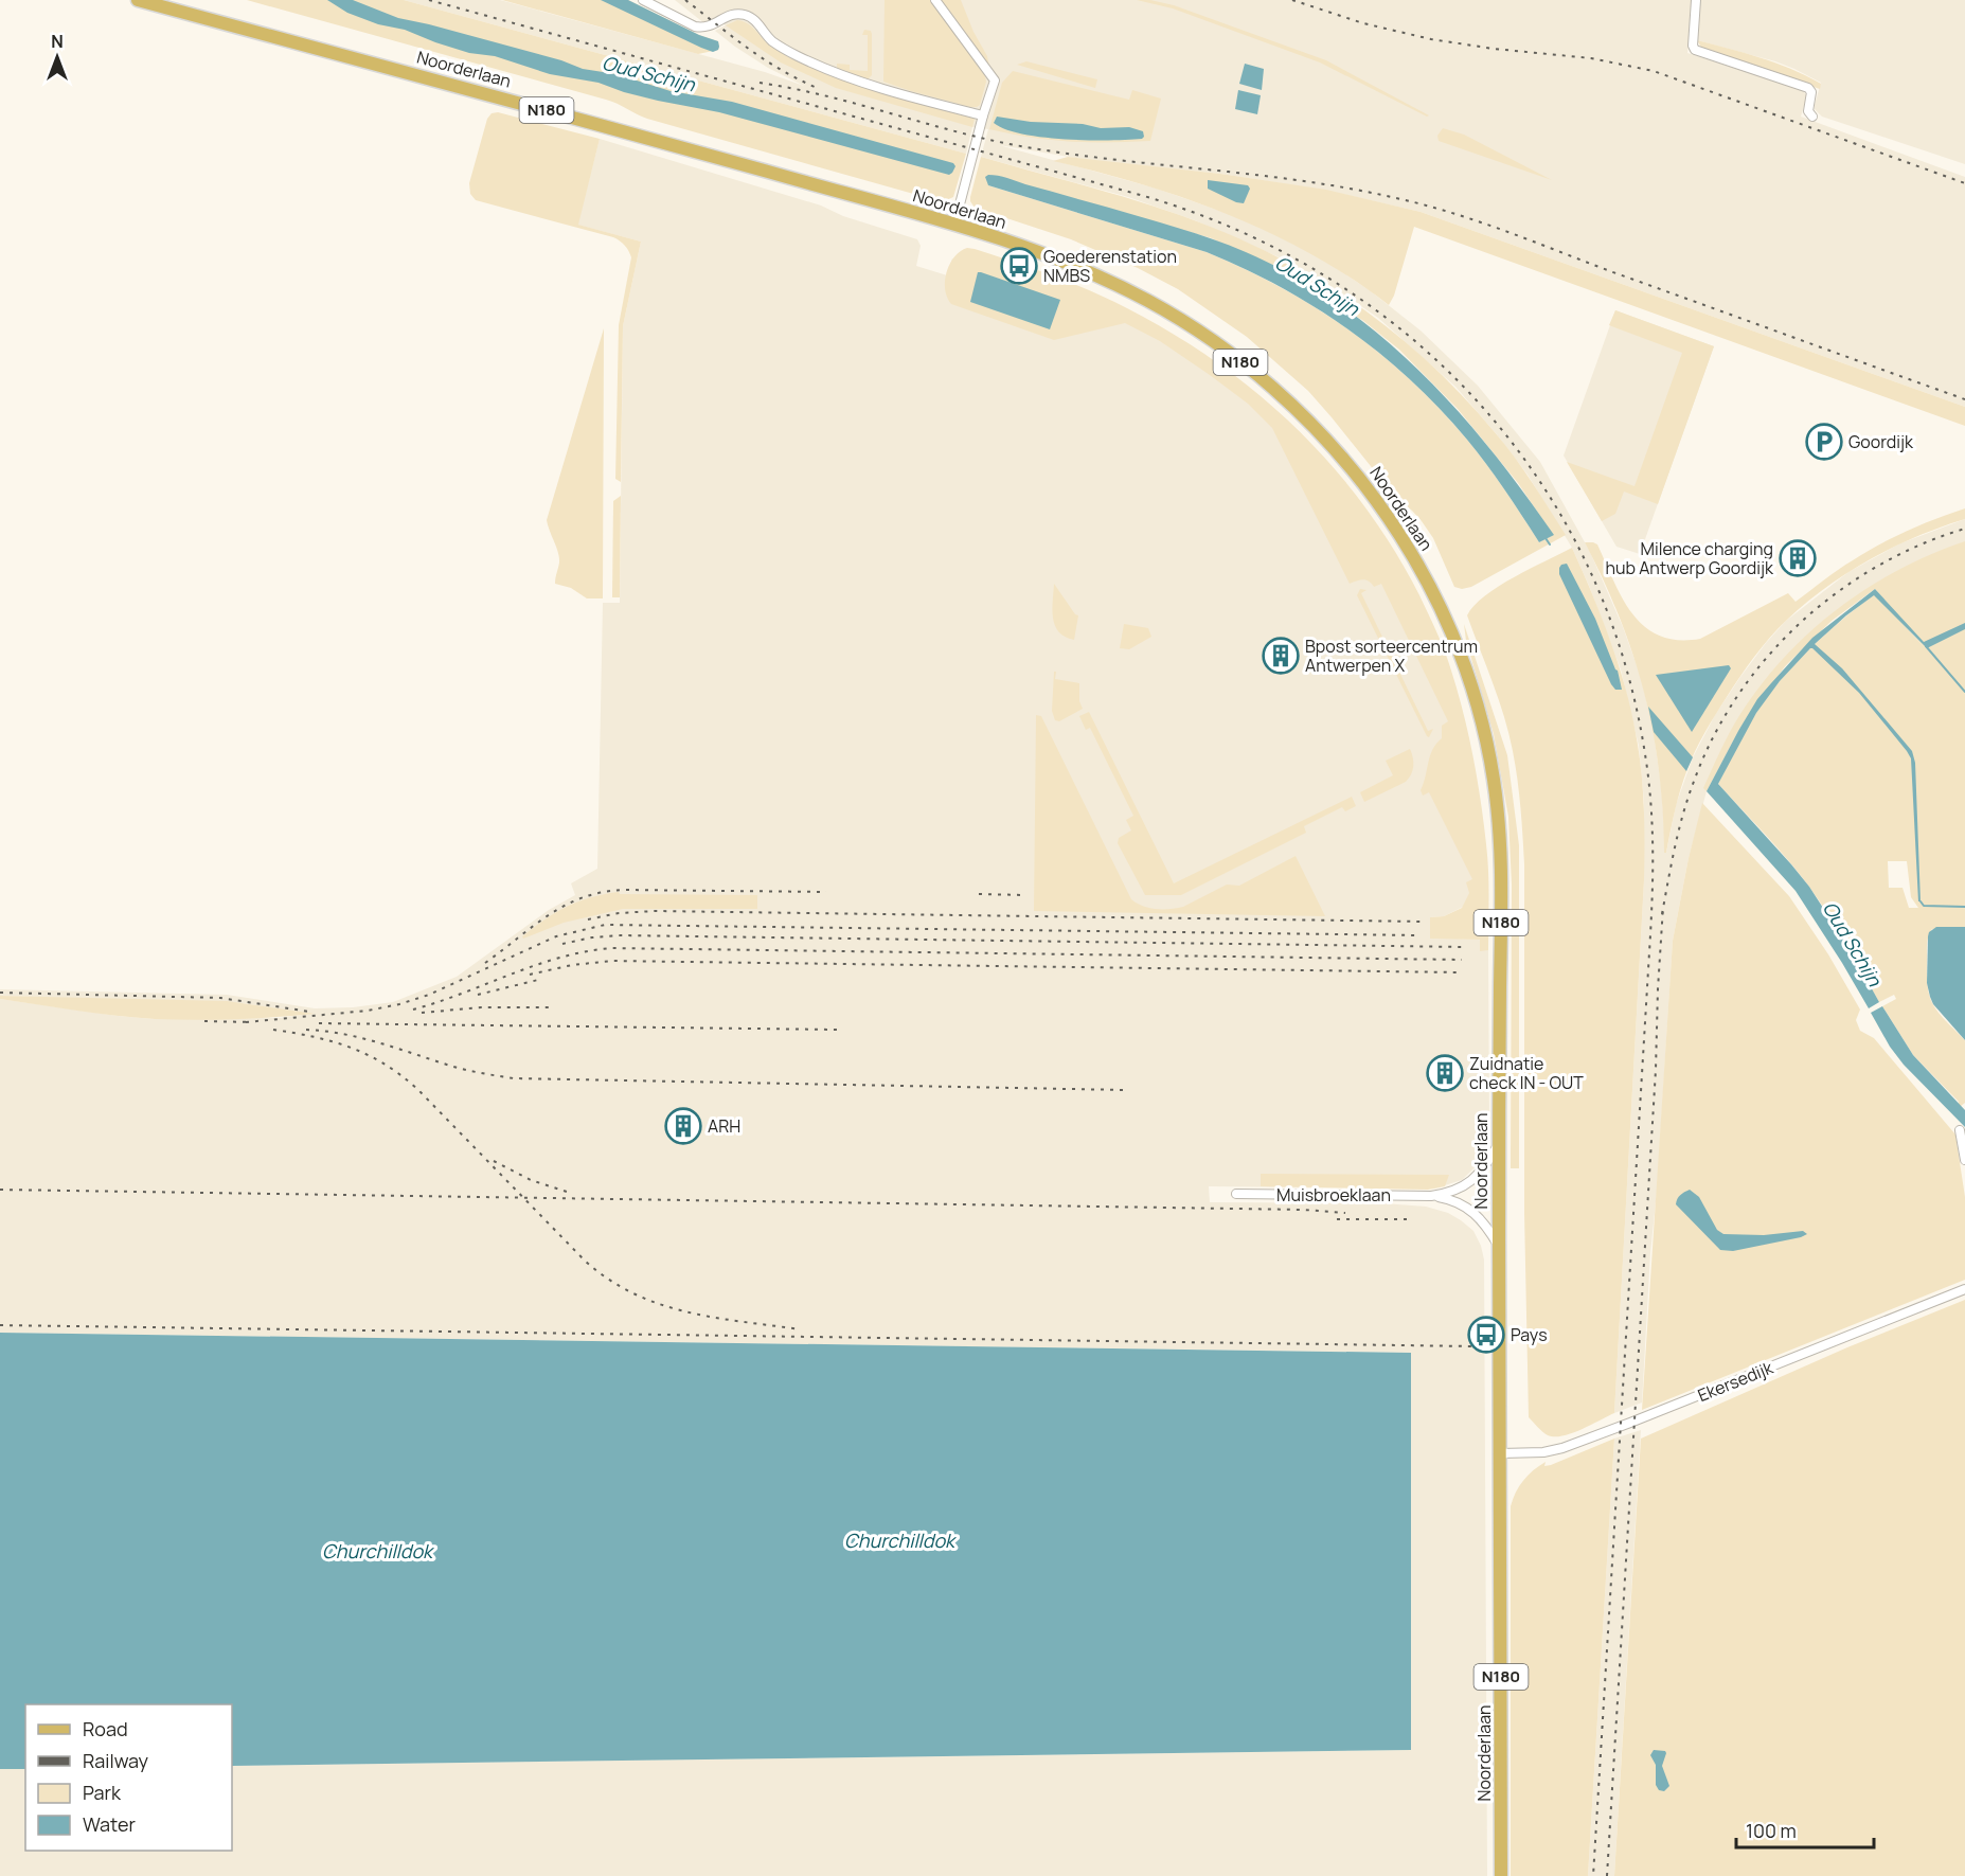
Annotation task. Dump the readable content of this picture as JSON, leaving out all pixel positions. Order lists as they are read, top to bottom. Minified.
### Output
{"streets":{"main road":["Noorderlaan","N180"],"street":["Muisbroeklaan","Ekersedijk"]},"crossings":[["Noorderlaan","Muisbroeklaan"],["Noorderlaan","Ekersedijk"]],"water":["Oud Schijn","Churchilldok"],"places":{"bus stop":["Goederenstation NMBS","Pays"],"parking":["Goordijk"],"building":["Milence charging hub Antwerp Goordijk","Bpost sorteercentrum Antwerpen X","Zuidnatie check IN - OUT","ARH"]},"legend":["Road","Railway","Park","Water"],"scale_bar":"100 m","north":"top"}
